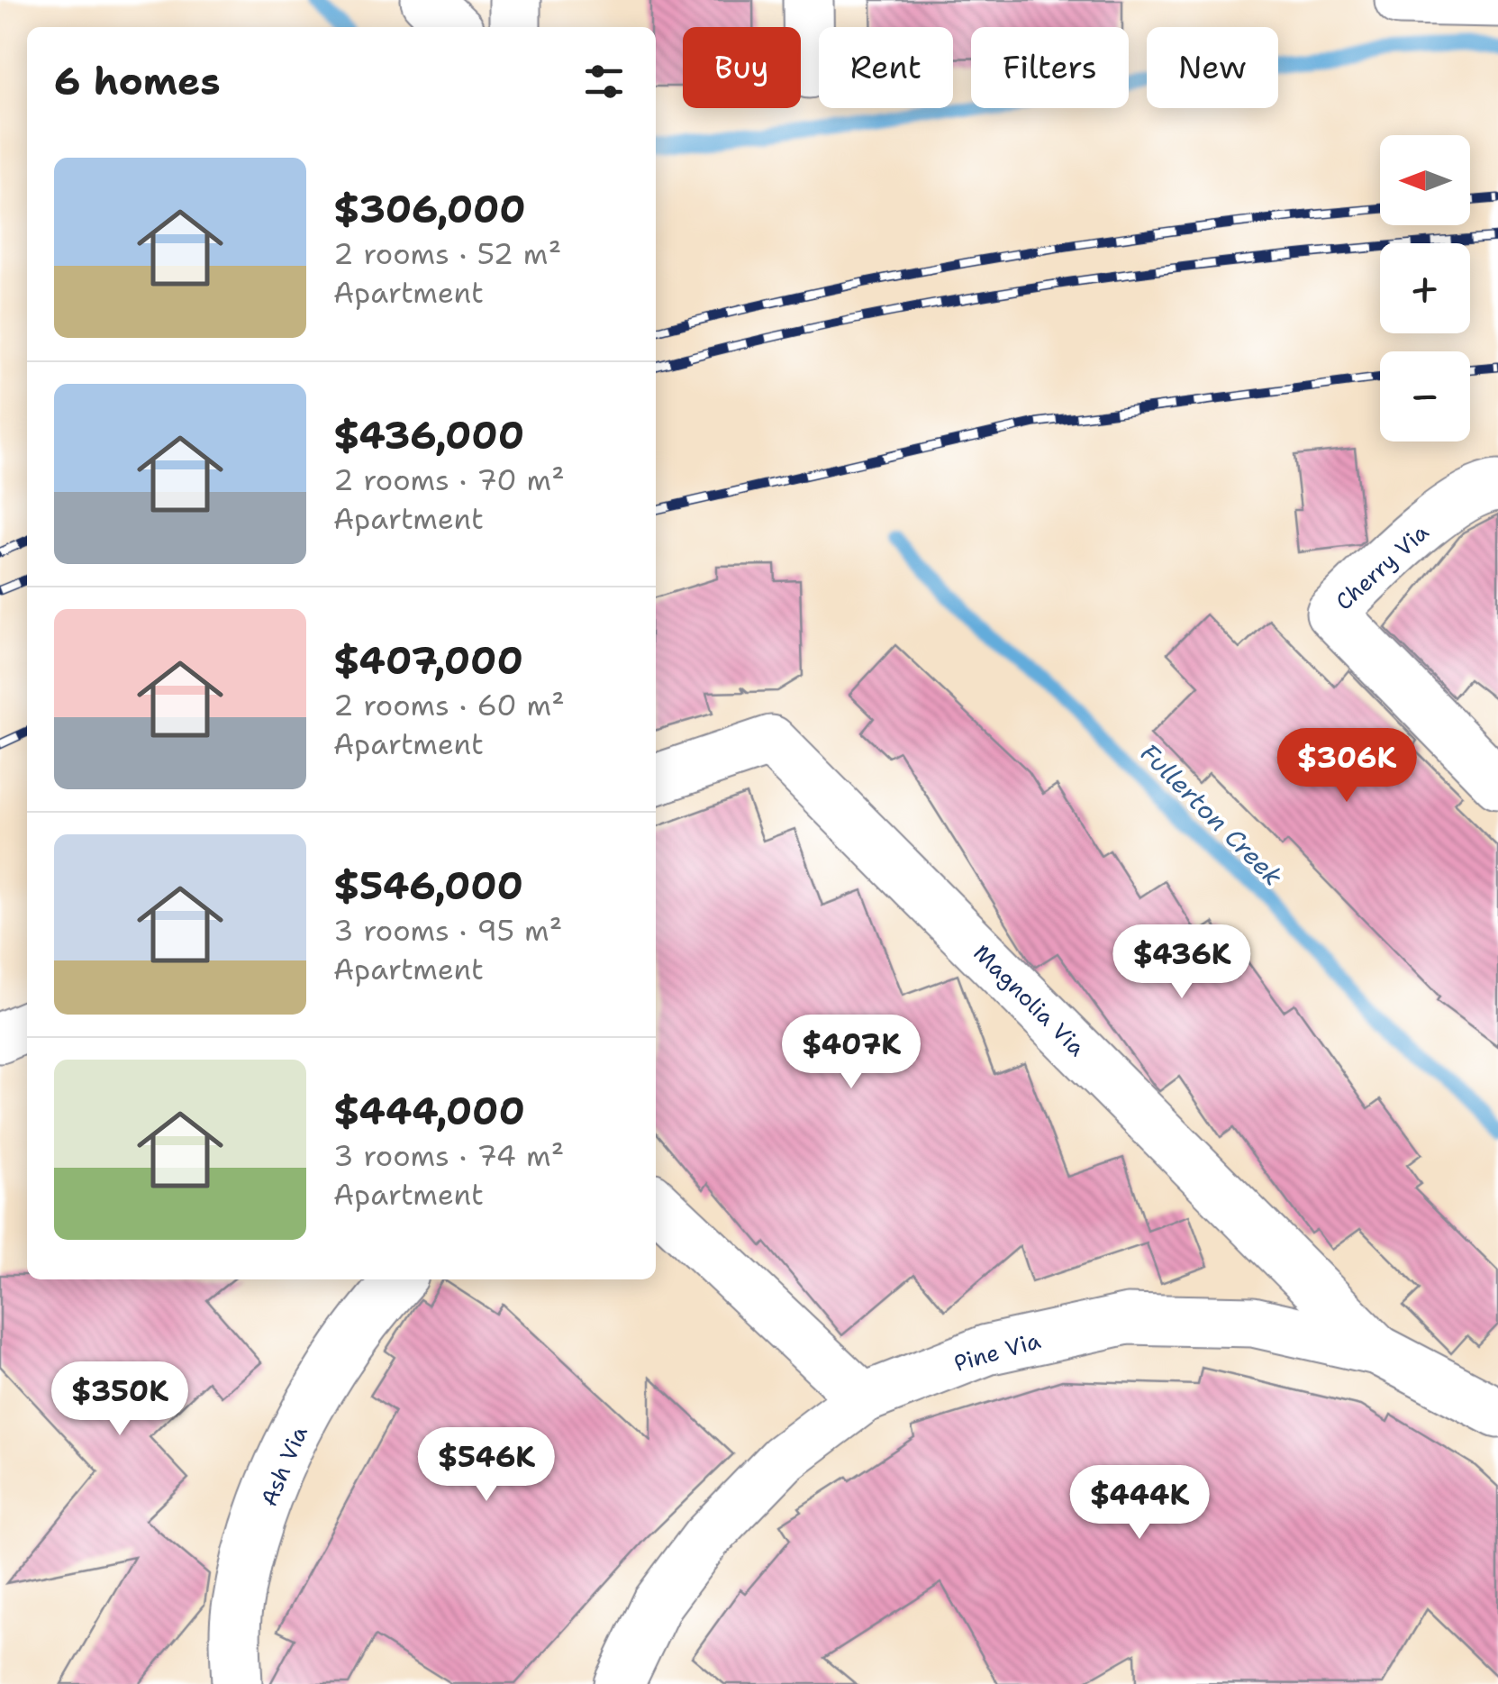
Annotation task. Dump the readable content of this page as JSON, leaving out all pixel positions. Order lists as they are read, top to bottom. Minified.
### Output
{"streets":{"lane":["Cherry Via","Magnolia Via","Pine Via","Ash Via"]},"crossings":[["Magnolia Via","Pine Via"]],"water":["Fullerton Creek"],"north":"left","page":{"chip":["Buy","Rent","Filters","New"],"heading":"6 homes","map_buttons":["+","−"],"list":[{"name":"$306,000","note":"2 rooms · 52 m² · Apartment"},{"name":"$436,000","note":"2 rooms · 70 m² · Apartment"},{"name":"$407,000","note":"2 rooms · 60 m² · Apartment"},{"name":"$546,000","note":"3 rooms · 95 m² · Apartment"},{"name":"$444,000","note":"3 rooms · 74 m² · Apartment"}],"price":["$306K","$436K","$407K","$350K","$546K","$444K"]}}
